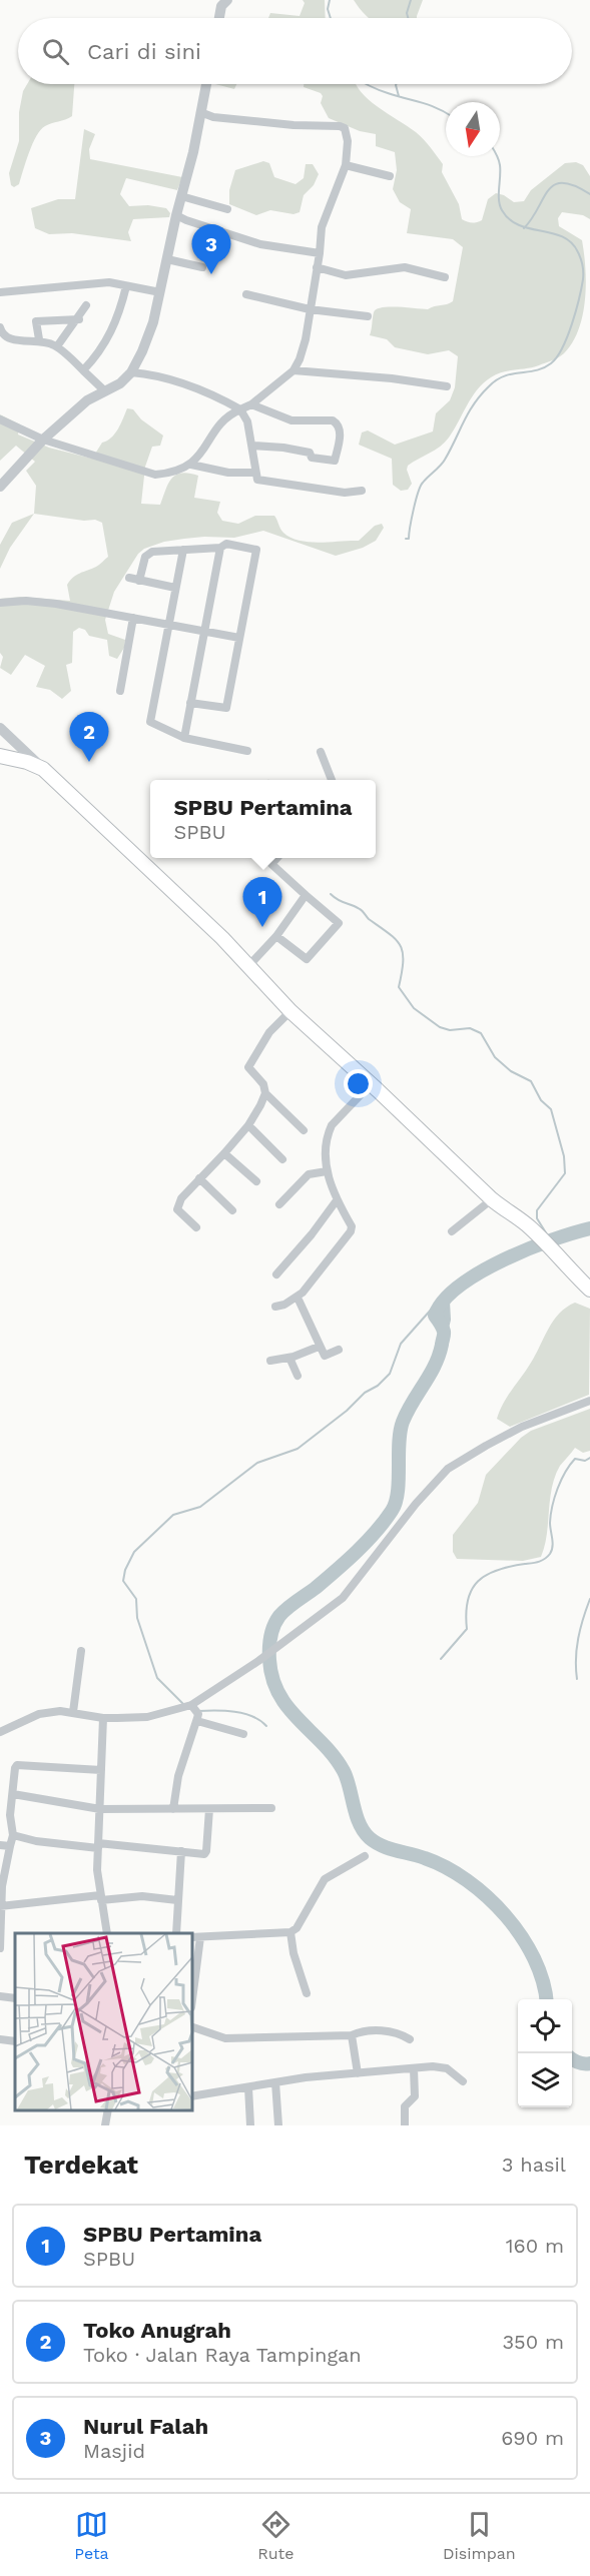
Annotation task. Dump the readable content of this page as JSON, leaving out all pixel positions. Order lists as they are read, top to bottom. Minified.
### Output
{"north":"bottom","page":{"search":"Cari di sini","pins":["3","2","1"],"popup":["SPBU Pertamina","SPBU"],"heading":["Terdekat","3 hasil"],"list":[{"mark":"1","name":"SPBU Pertamina","note":"SPBU","value":"160 m"},{"mark":"2","name":"Toko Anugrah","note":"Toko · Jalan Raya Tampingan","value":"350 m"},{"mark":"3","name":"Nurul Falah","note":"Masjid","value":"690 m"}],"nav":["Peta","Rute","Disimpan"]}}
